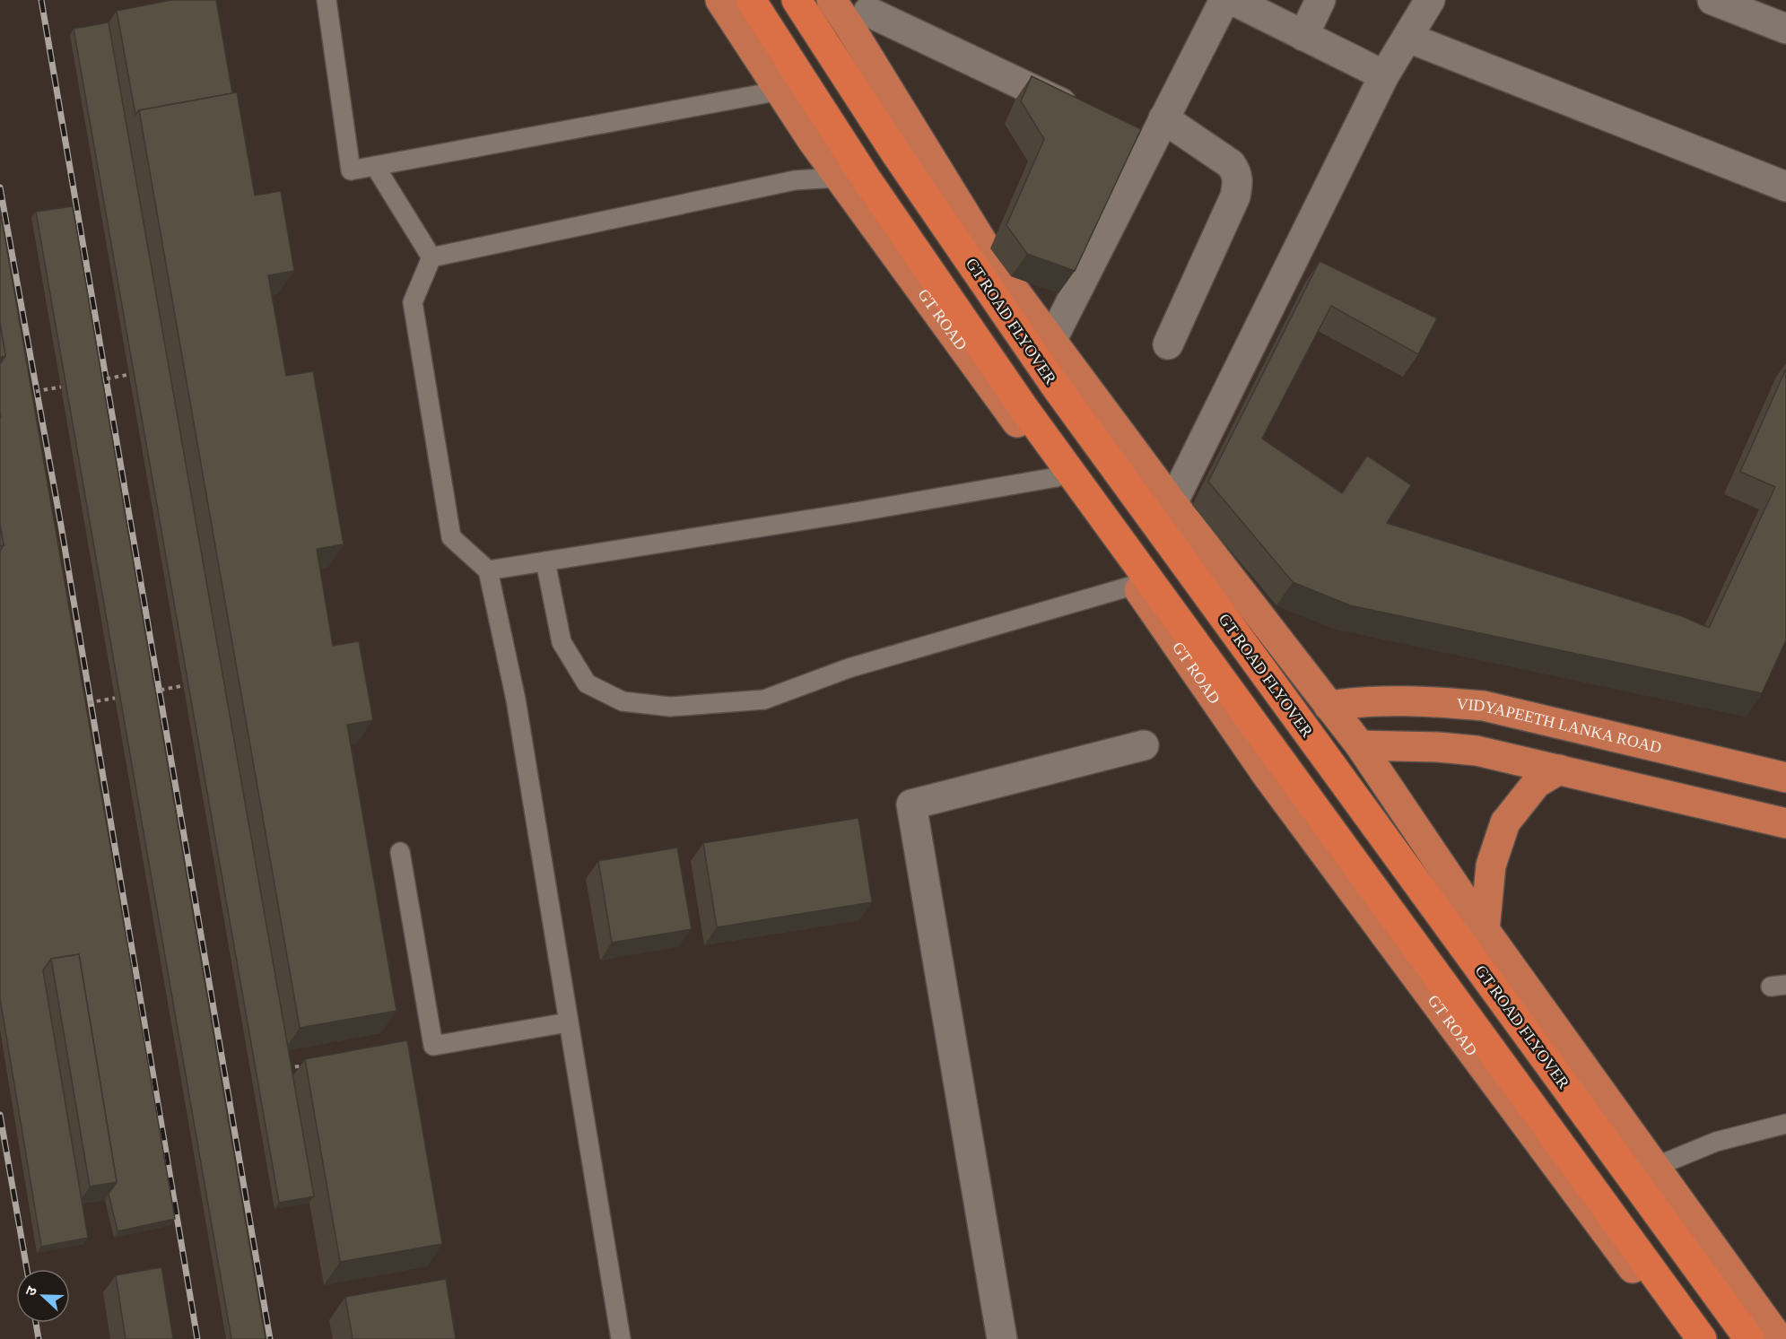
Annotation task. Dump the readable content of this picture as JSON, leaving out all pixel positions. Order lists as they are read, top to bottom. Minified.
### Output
{"streets":{"highway":["GT ROAD FLYOVER"],"main road":["GT ROAD","VIDYAPEETH LANKA ROAD"]},"north":"left"}
